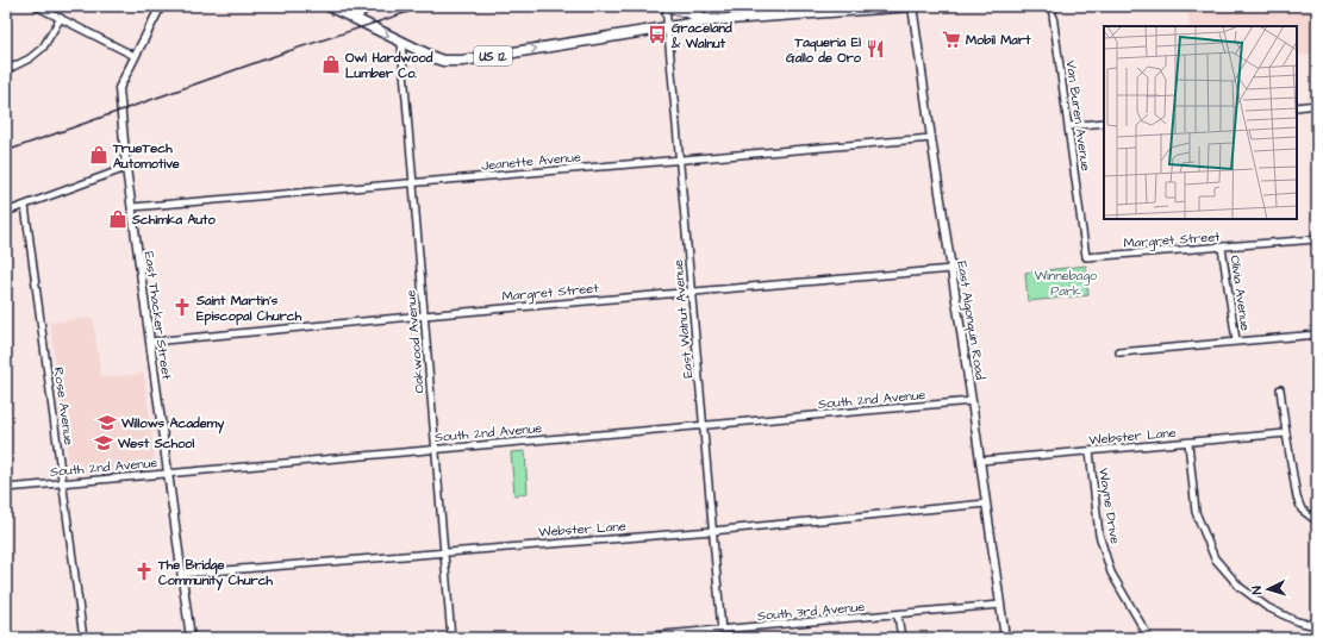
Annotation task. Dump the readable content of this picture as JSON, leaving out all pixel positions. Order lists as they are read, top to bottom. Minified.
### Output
{"streets":{"main road":["US 12"],"street":["Van Buren Avenue","Jeanette Avenue","Margret Street","Olivia Avenue","East Thacker Street","East Walnut Avenue","East Algonquin Road","Oakwood Avenue","South 2nd Avenue","Rose Avenue","Webster Lane","Wayne Drive","South 3rd Avenue"]},"crossings":[["US 12","East Walnut Avenue"],["US 12","East Algonquin Road"],["US 12","Oakwood Avenue"],["Van Buren Avenue","Margret Street"],["Jeanette Avenue","East Thacker Street"],["Jeanette Avenue","East Walnut Avenue"],["Jeanette Avenue","East Algonquin Road"],["Jeanette Avenue","Oakwood Avenue"],["Margret Street","Olivia Avenue"],["Margret Street","East Thacker Street"],["Margret Street","East Walnut Avenue"],["Margret Street","East Algonquin Road"],["Margret Street","Oakwood Avenue"],["East Thacker Street","South 2nd Avenue"],["East Thacker Street","Webster Lane"],["East Walnut Avenue","South 2nd Avenue"],["East Walnut Avenue","Webster Lane"],["East Walnut Avenue","South 3rd Avenue"],["East Algonquin Road","South 2nd Avenue"],["East Algonquin Road","Webster Lane"],["East Algonquin Road","South 3rd Avenue"],["Oakwood Avenue","South 2nd Avenue"],["Oakwood Avenue","Webster Lane"],["South 2nd Avenue","Rose Avenue"],["Webster Lane","Wayne Drive"]],"parks":["Winnebago Park"],"places":{"bus stop":["Graceland & Walnut"],"supermarket":["Mobil Mart"],"restaurant":["Taqueria El Gallo de Oro"],"shop":["Owl Hardwood Lumber Co.","TrueTech Automotive","Schimka Auto"],"church":["Saint Martin's Episcopal Church","The Bridge Community Church"],"school or university":["Willows Academy","West School"]},"north":"left"}
